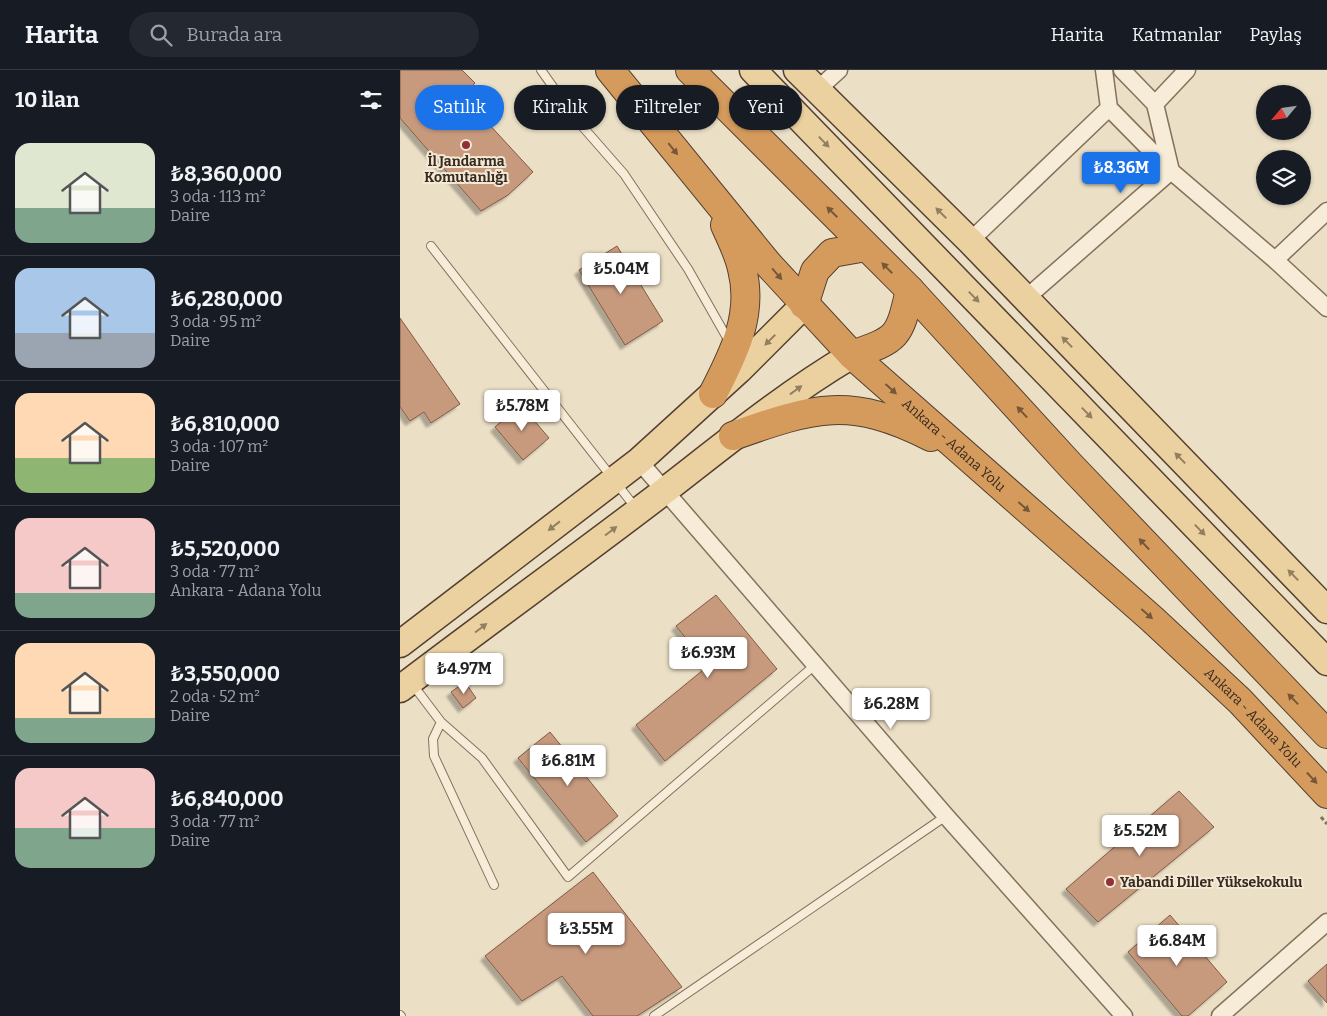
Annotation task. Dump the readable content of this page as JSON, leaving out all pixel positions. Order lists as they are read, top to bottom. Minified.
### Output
{"streets":{"highway":["Ankara - Adana Yolu"]},"places":["İl Jandarma Komutanlığı","Yabandi Diller Yüksekokulu"],"north":"bottom left","page":{"header":"Harita","search":"Burada ara","nav":["Harita","Katmanlar","Paylaş"],"heading":"10 ilan","chip":["Satılık","Kiralık","Filtreler","Yeni"],"list":[{"name":"₺8,360,000","note":"3 oda · 113 m² · Daire"},{"name":"₺6,280,000","note":"3 oda · 95 m² · Daire"},{"name":"₺6,810,000","note":"3 oda · 107 m² · Daire"},{"name":"₺5,520,000","note":"3 oda · 77 m² · Ankara - Adana Yolu"},{"name":"₺3,550,000","note":"2 oda · 52 m² · Daire"},{"name":"₺6,840,000","note":"3 oda · 77 m² · Daire"}],"price":["₺8.36M","₺5.04M","₺5.78M","₺6.93M","₺4.97M","₺6.28M","₺6.81M","₺5.52M","₺3.55M","₺6.84M"]}}
